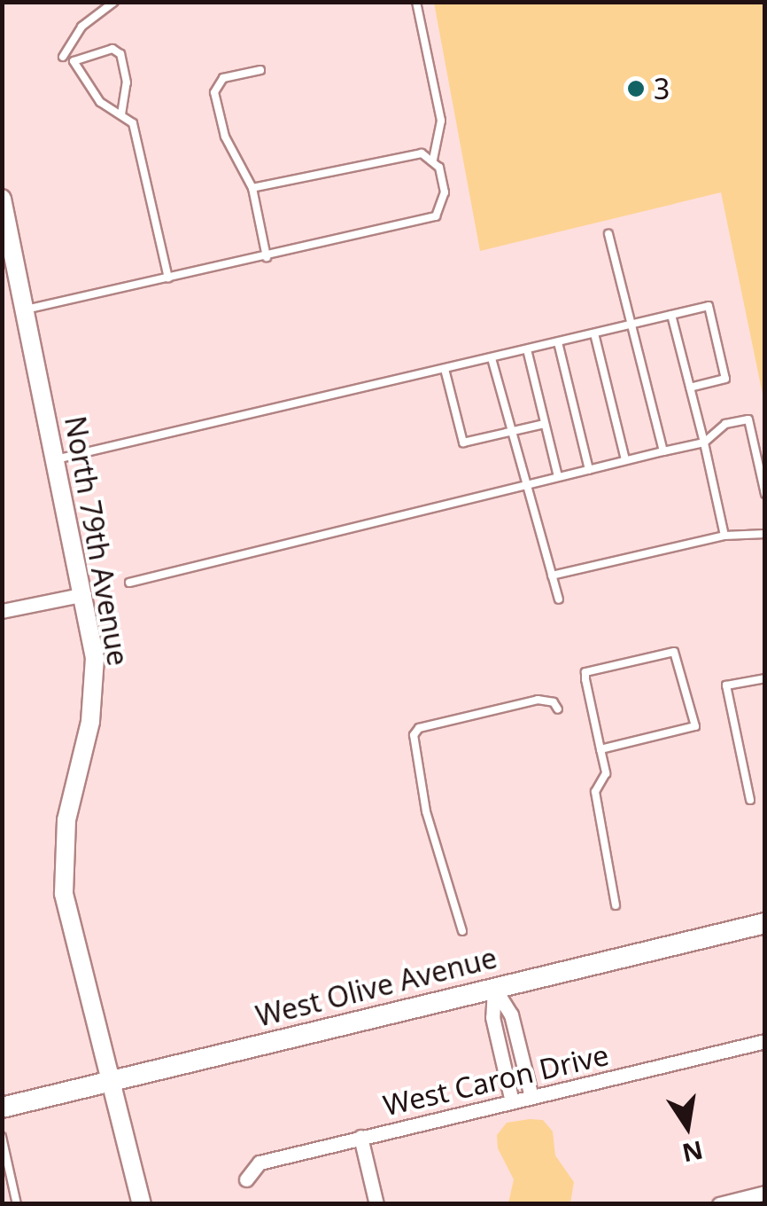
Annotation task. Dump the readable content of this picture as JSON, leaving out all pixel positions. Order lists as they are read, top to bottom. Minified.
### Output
{"streets":{"main road":["West Olive Avenue"],"street":["North 79th Avenue","West Caron Drive"]},"crossings":[["North 79th Avenue","West Olive Avenue"]],"places":["3"],"north":"bottom"}
